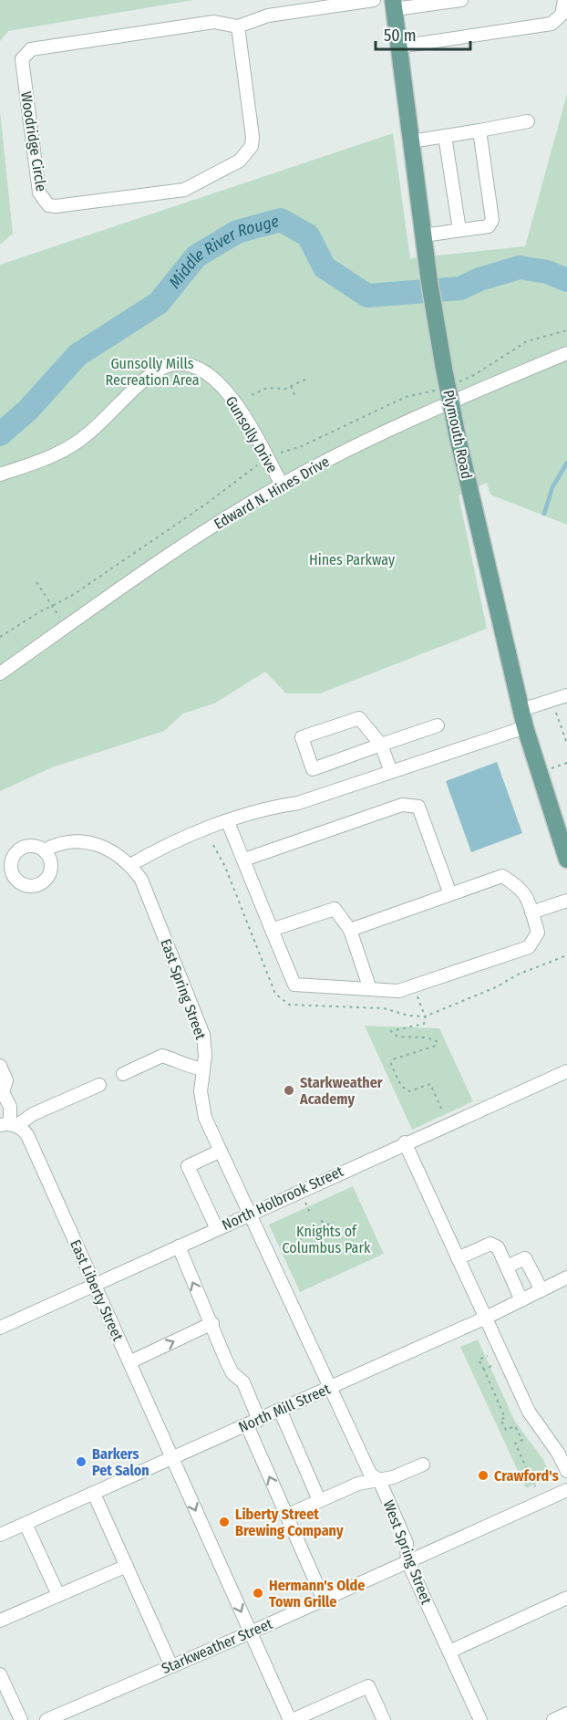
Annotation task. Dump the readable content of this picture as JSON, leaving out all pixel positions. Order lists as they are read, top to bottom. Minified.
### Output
{"streets":{"main road":["Plymouth Road"],"street":["Woodridge Circle","Gunsolly Drive","Edward N. Hines Drive","East Spring Street","North Holbrook Street","East Liberty Street","North Mill Street","West Spring Street","Starkweather Street"]},"crossings":[["Gunsolly Drive","Edward N. Hines Drive"],["East Spring Street","North Holbrook Street"],["East Spring Street","North Mill Street"],["East Spring Street","West Spring Street"],["North Holbrook Street","East Liberty Street"],["East Liberty Street","North Mill Street"],["East Liberty Street","Starkweather Street"],["North Mill Street","West Spring Street"],["West Spring Street","Starkweather Street"]],"water":["Middle River Rouge"],"parks":["Gunsolly Mills Recreation Area","Hines Parkway","Knights of Columbus Park"],"places":["Starkweather Academy","Barkers Pet Salon","Crawford's","Liberty Street Brewing Company","Hermann's Olde Town Grille"],"scale_bar":"50 m"}
